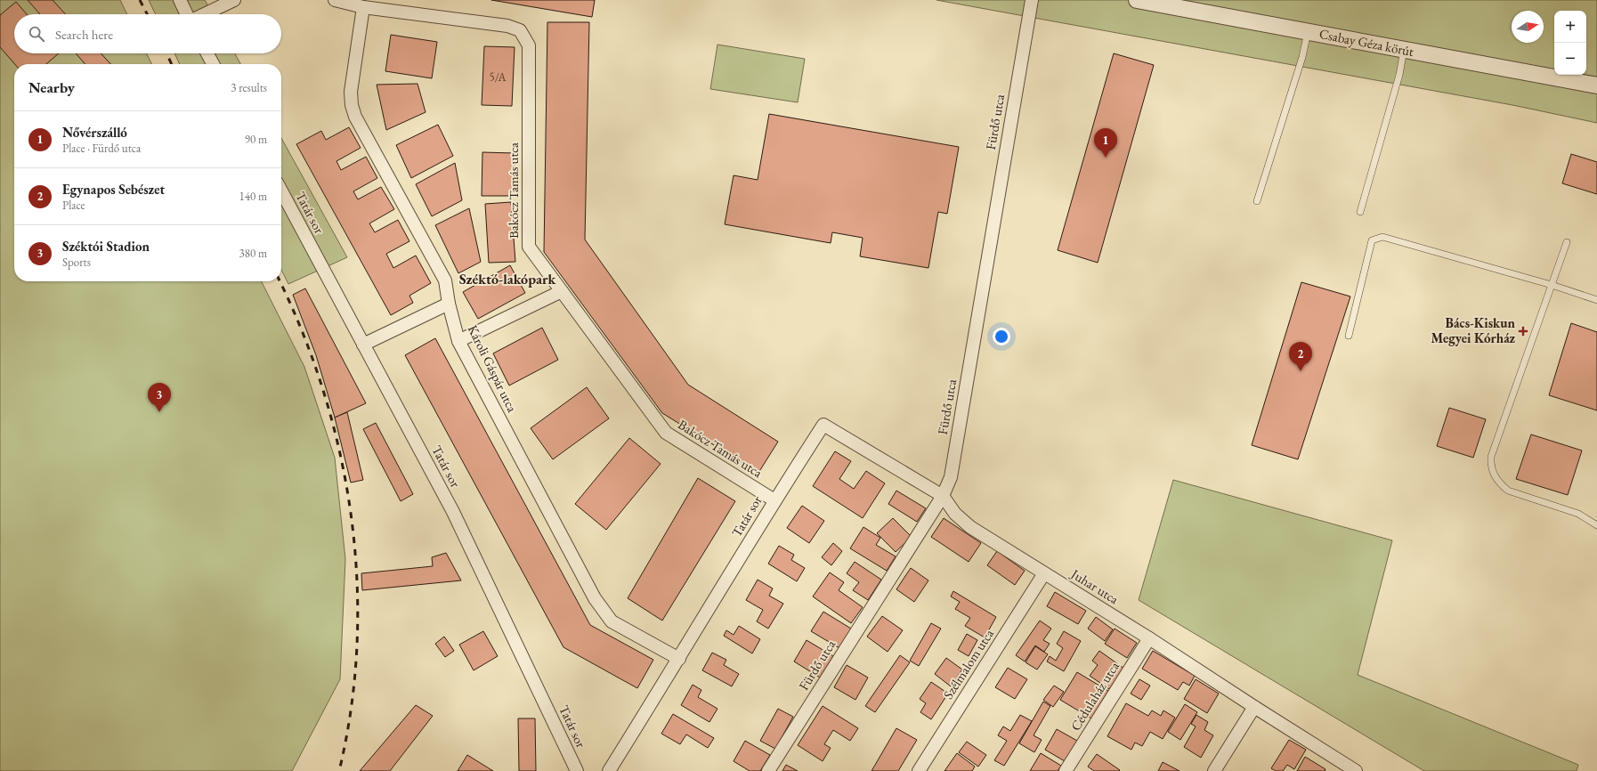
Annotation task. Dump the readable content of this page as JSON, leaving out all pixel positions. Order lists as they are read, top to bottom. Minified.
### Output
{"streets":{"street":["Csabay Géza körút","Fürdő utca","Bakócz Tamás utca","Tatár sor","Károli Gáspár utca","Juhar utca","Szélmalom utca","Cédulaház utca"]},"crossings":[["Fürdő utca","Juhar utca"],["Bakócz Tamás utca","Tatár sor"],["Bakócz Tamás utca","Károli Gáspár utca"],["Tatár sor","Károli Gáspár utca"],["Tatár sor","Juhar utca"],["Juhar utca","Szélmalom utca"],["Juhar utca","Cédulaház utca"]],"districts":["Széktó-lakópark"],"places":{"health":["Bács-Kiskun Megyei Kórház"]},"house_numbers":["5/A"],"north":"right","page":{"map_buttons":["+","−"],"search":"Search here","heading":["Nearby","3 results"],"list":[{"mark":"1","name":"Nővérszálló","note":"Place · Fürdő utca","value":"90 m"},{"mark":"2","name":"Egynapos Sebészet","note":"Place","value":"140 m"},{"mark":"3","name":"Széktói Stadion","note":"Sports","value":"380 m"}],"pins":["1","2","3"]}}
